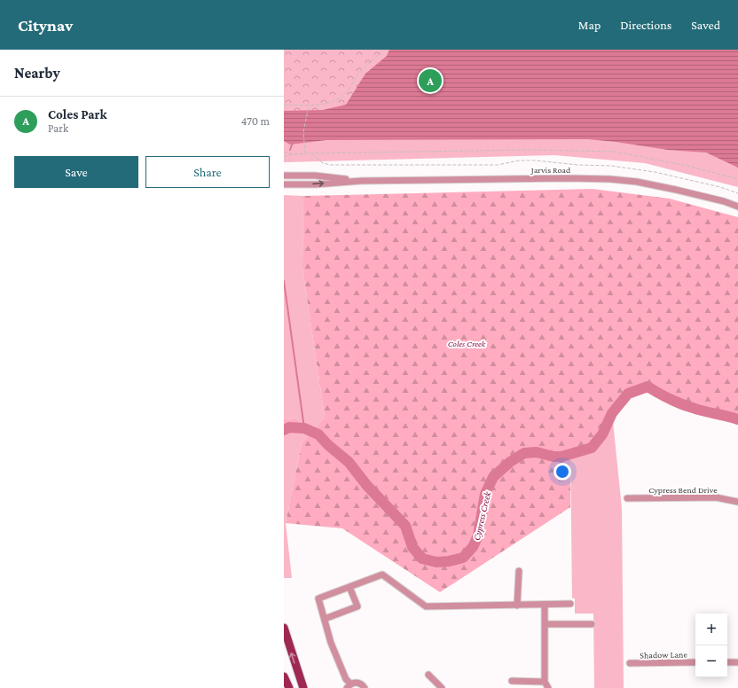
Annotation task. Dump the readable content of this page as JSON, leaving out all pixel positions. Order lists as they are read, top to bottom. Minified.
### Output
{"streets":{"street":["Jarvis Road","Cypress Bend Drive","Shadow Lane"]},"water":["Cypress Creek"],"parks":["Coles Creek"],"page":{"header":"Citynav","nav":["Map","Directions","Saved"],"heading":"Nearby","pins":"A","list":[{"mark":"A","name":"Coles Park","note":"Park","value":"470 m"}],"buttons":["Save","Share"],"map_buttons":["+","−"]}}
